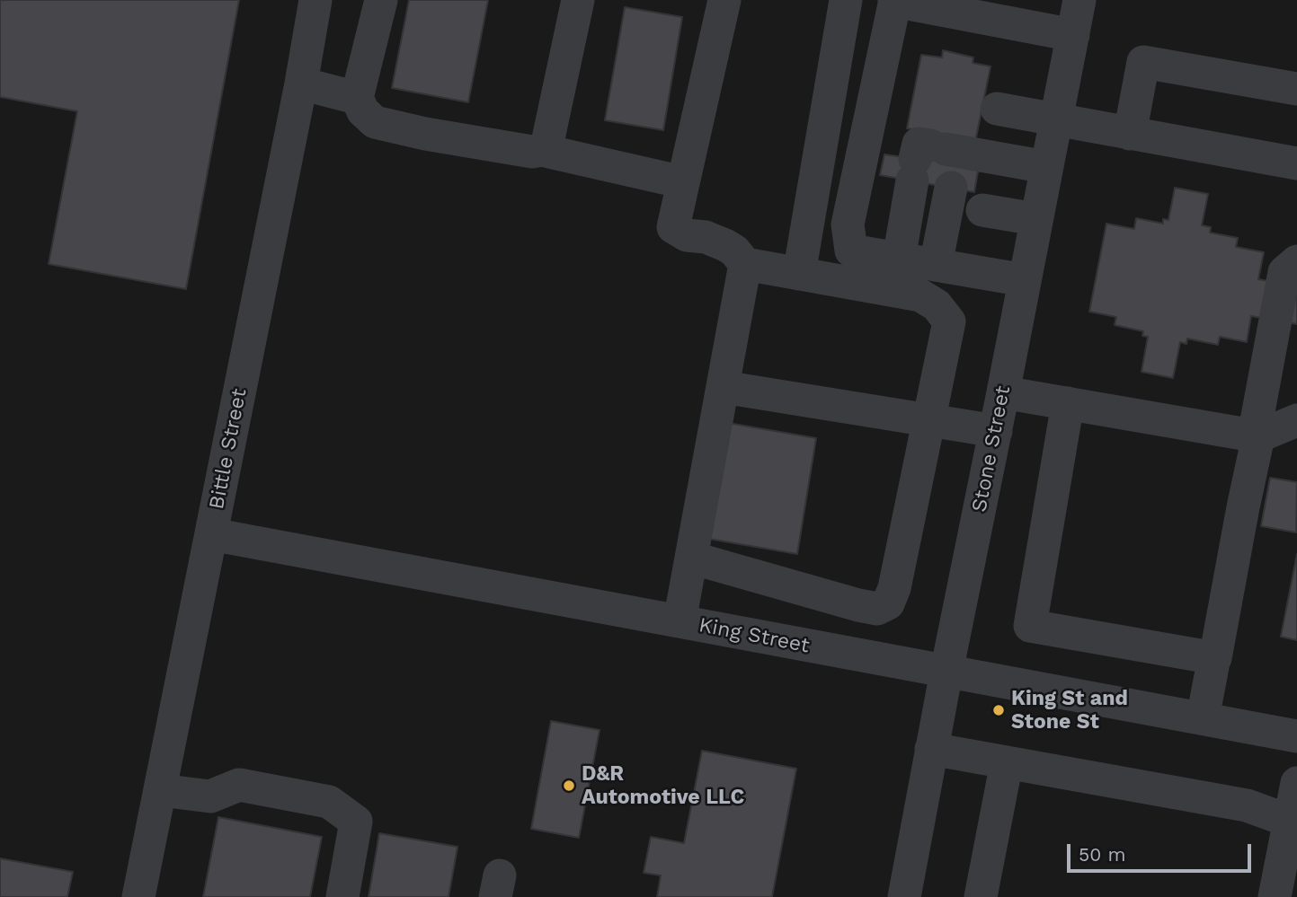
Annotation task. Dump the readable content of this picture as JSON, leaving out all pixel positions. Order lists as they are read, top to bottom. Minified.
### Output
{"streets":{"street":["Bittle Street","Stone Street","King Street"]},"crossings":[["Bittle Street","King Street"],["Stone Street","King Street"]],"places":["King St and Stone St","D&R Automotive LLC"],"scale_bar":"50 m"}
